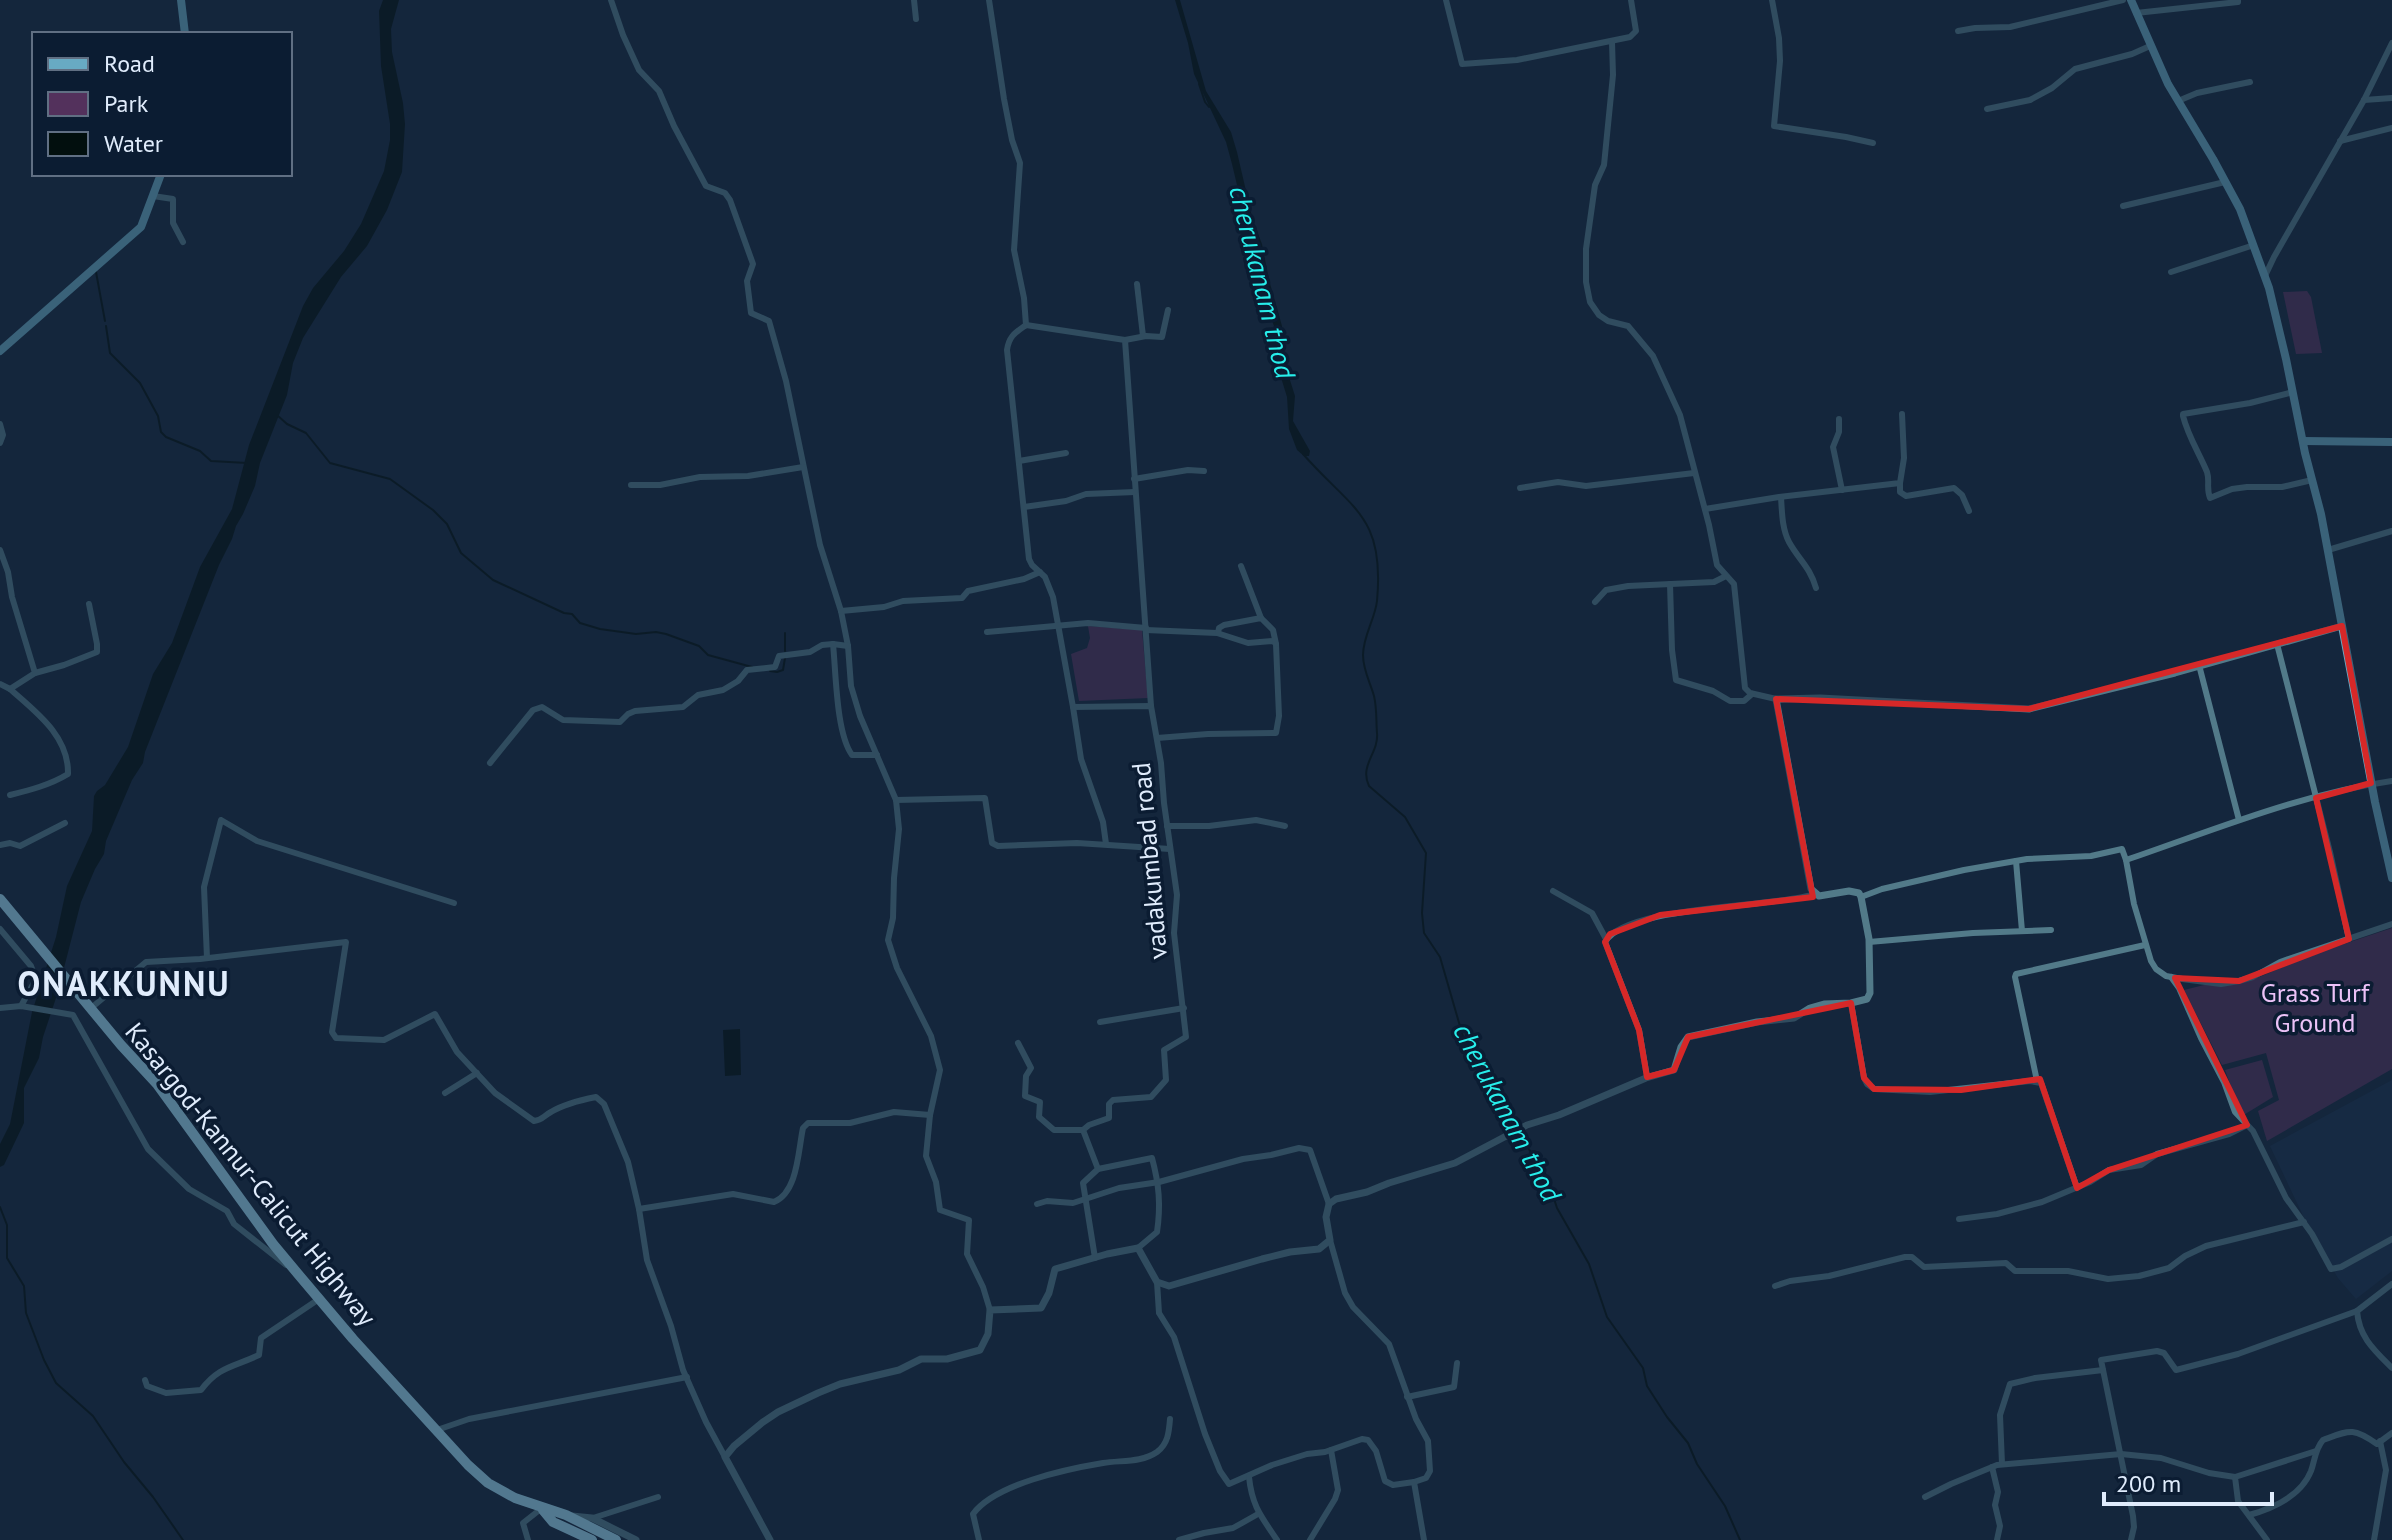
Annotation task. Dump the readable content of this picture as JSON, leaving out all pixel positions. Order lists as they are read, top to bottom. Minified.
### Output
{"streets":{"highway":["Kasargod-Kannur-Calicut Highway"],"street":["vadakumbad road"]},"districts":["ONAKKUNNU"],"water":["cherukanam thod"],"parks":["Grass Turf Ground"],"legend":["Road","Park","Water"],"scale_bar":"200 m"}
